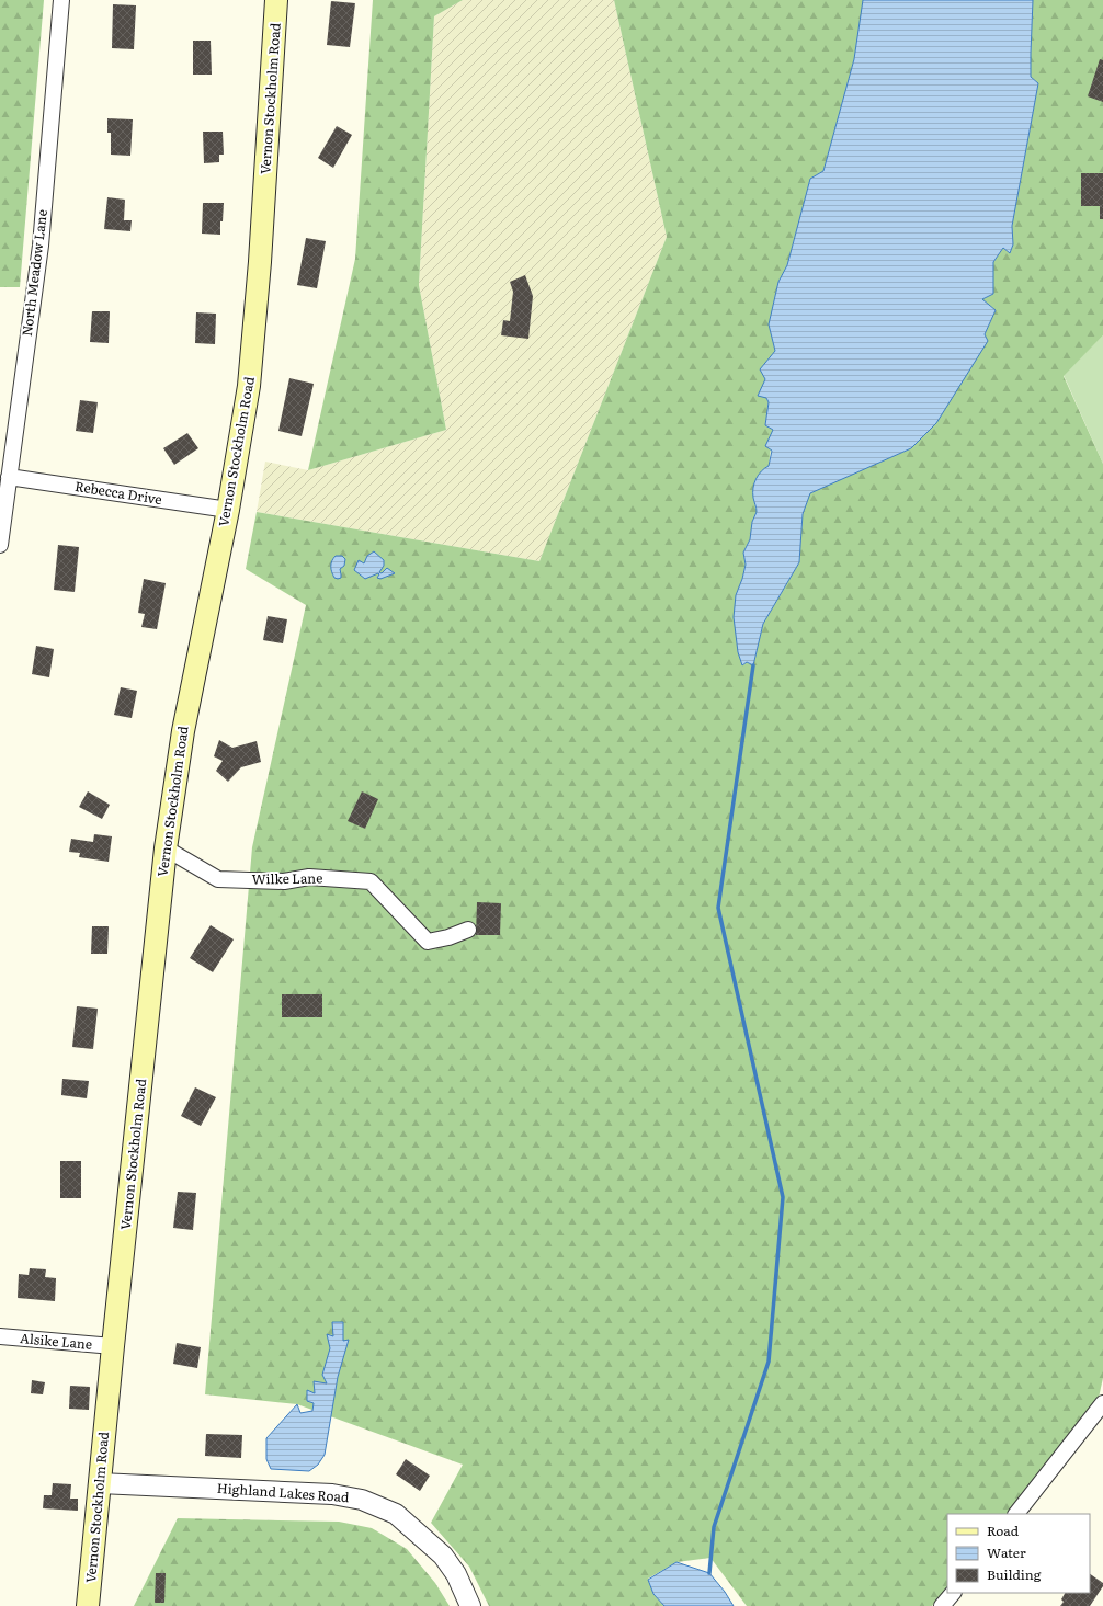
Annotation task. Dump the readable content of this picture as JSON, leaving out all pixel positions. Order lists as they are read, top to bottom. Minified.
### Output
{"streets":{"main road":["Vernon Stockholm Road"],"street":["North Meadow Lane","Rebecca Drive","Wilke Lane","Alsike Lane","Highland Lakes Road"]},"crossings":[["Vernon Stockholm Road","Rebecca Drive"],["Vernon Stockholm Road","Wilke Lane"],["Vernon Stockholm Road","Alsike Lane"],["Vernon Stockholm Road","Highland Lakes Road"],["North Meadow Lane","Rebecca Drive"]],"legend":["Road","Water","Building"]}
